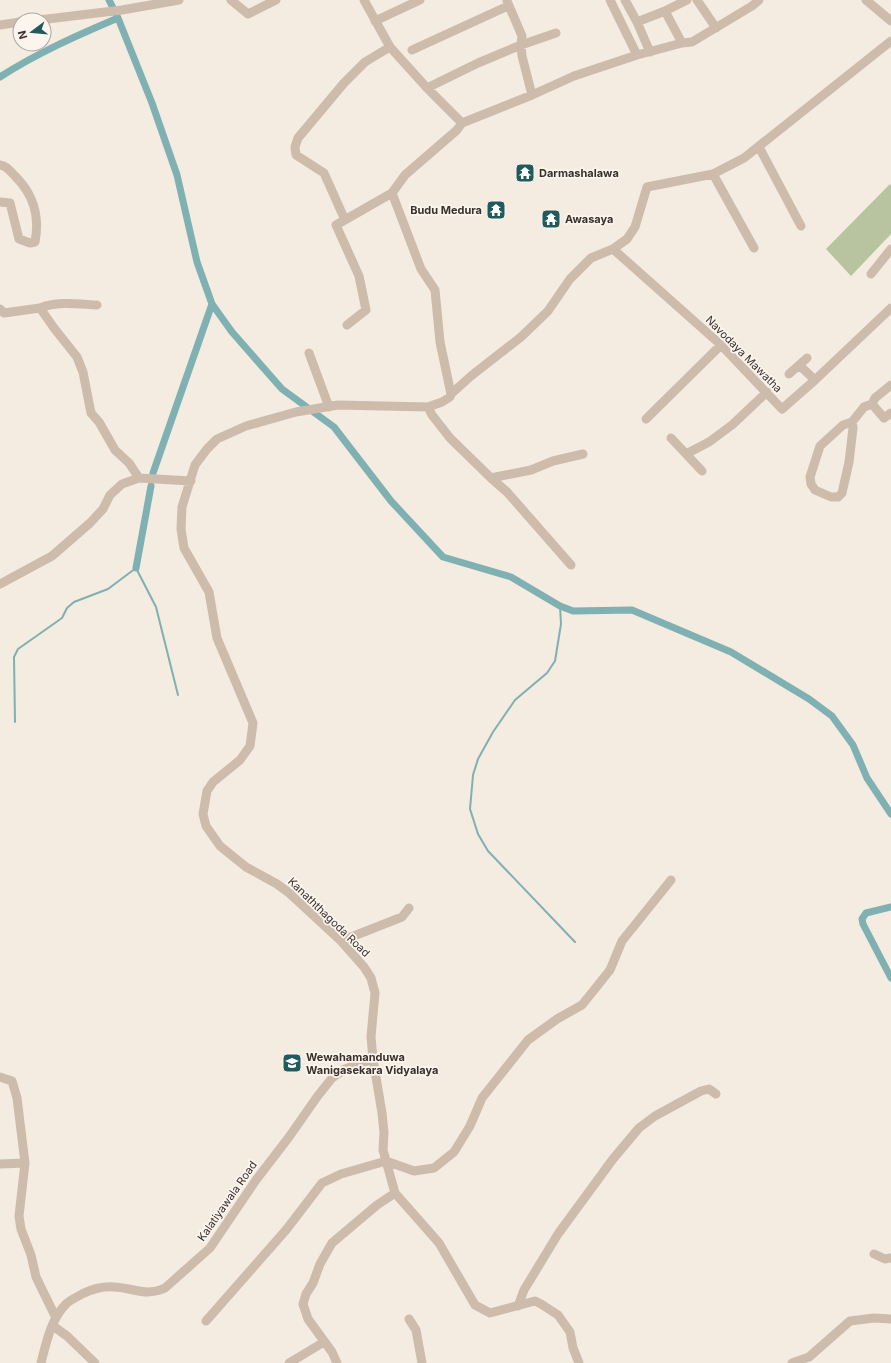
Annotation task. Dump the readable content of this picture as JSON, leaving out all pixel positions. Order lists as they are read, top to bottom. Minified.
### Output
{"streets":{"street":["Navodaya Mawatha","Kanaththagoda Road","Kalatiyawala Road"]},"crossings":[["Navodaya Mawatha","Kanaththagoda Road"],["Kanaththagoda Road","Kalatiyawala Road"]],"places":{"temple":["Darmashalawa","Budu Medura","Awasaya"],"school or university":["Wewahamanduwa Wanigasekara Vidyalaya"]},"north":"left"}
